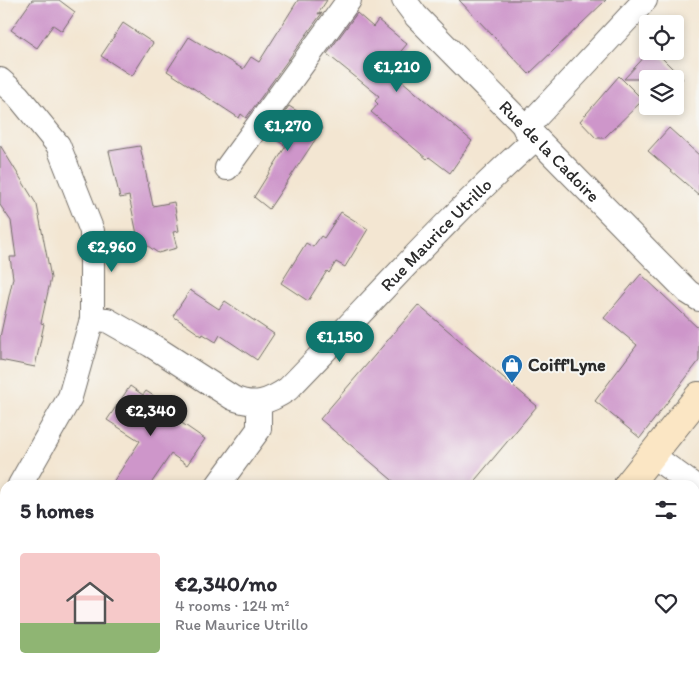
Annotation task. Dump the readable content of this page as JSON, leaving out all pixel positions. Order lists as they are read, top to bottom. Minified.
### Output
{"streets":{"street":["Rue de la Cadoire","Rue Maurice Utrillo"]},"crossings":[["Rue de la Cadoire","Rue Maurice Utrillo"]],"places":{"shop":["Coiff'Lyne"]},"page":{"price":["€1,210","€1,270","€2,960","€1,150","€2,340"],"heading":"5 homes","list":[{"name":"€2,340/mo","note":"4 rooms · 124 m² · Rue Maurice Utrillo"}]}}
